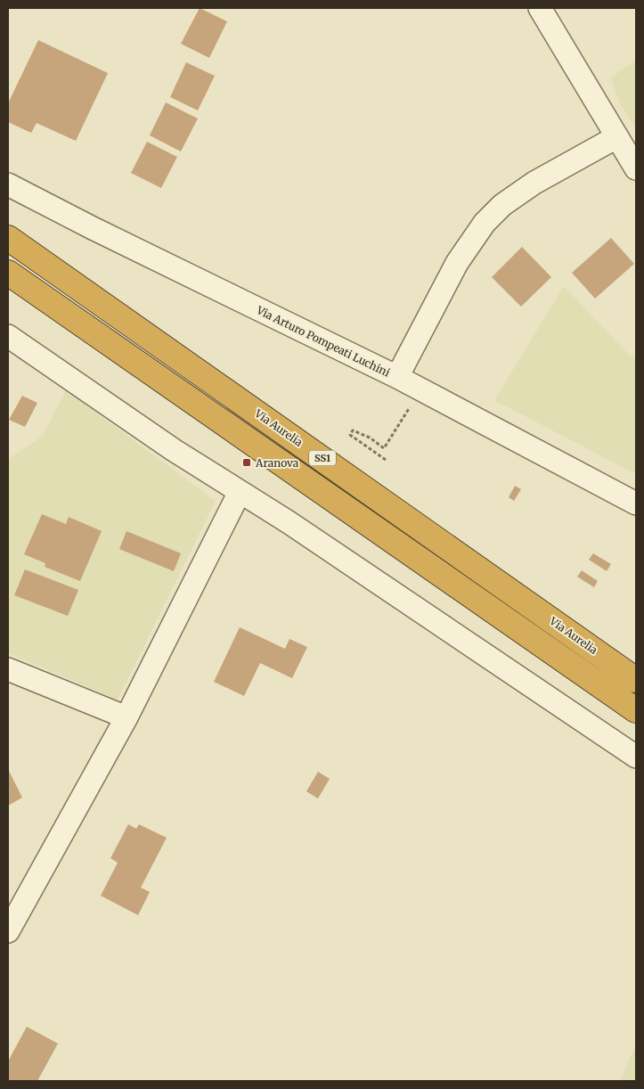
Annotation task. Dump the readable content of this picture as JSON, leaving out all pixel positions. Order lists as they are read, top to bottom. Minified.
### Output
{"streets":{"highway":["Via Aurelia","SS1"],"street":["Via Arturo Pompeati Luchini"]},"places":{"transit":["Aranova"]}}
